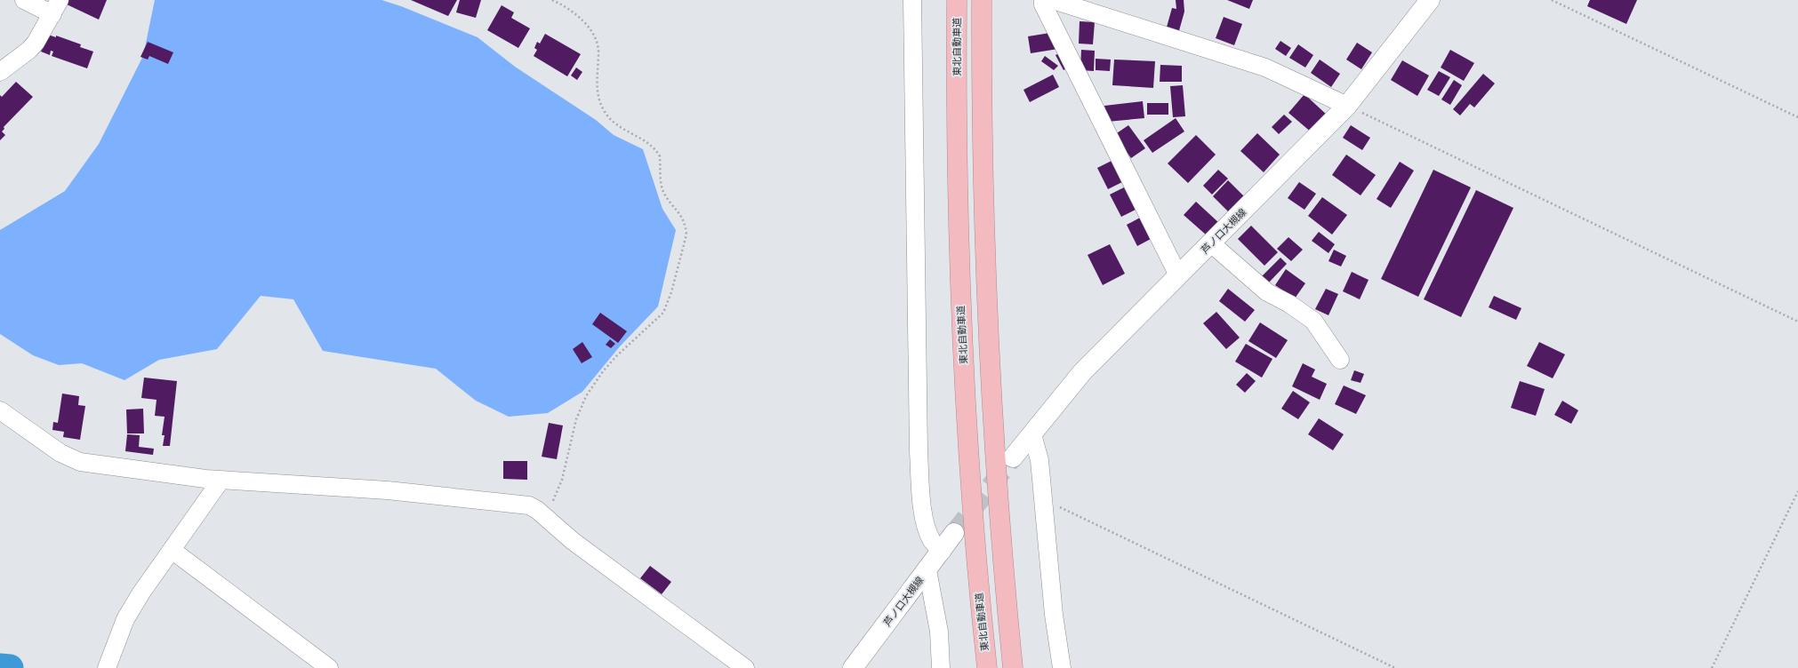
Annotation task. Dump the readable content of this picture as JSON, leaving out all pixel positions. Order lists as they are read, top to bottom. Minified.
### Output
{"streets":{"highway":["東北自動車道"],"main road":["芦ノ口大槻線"]}}
